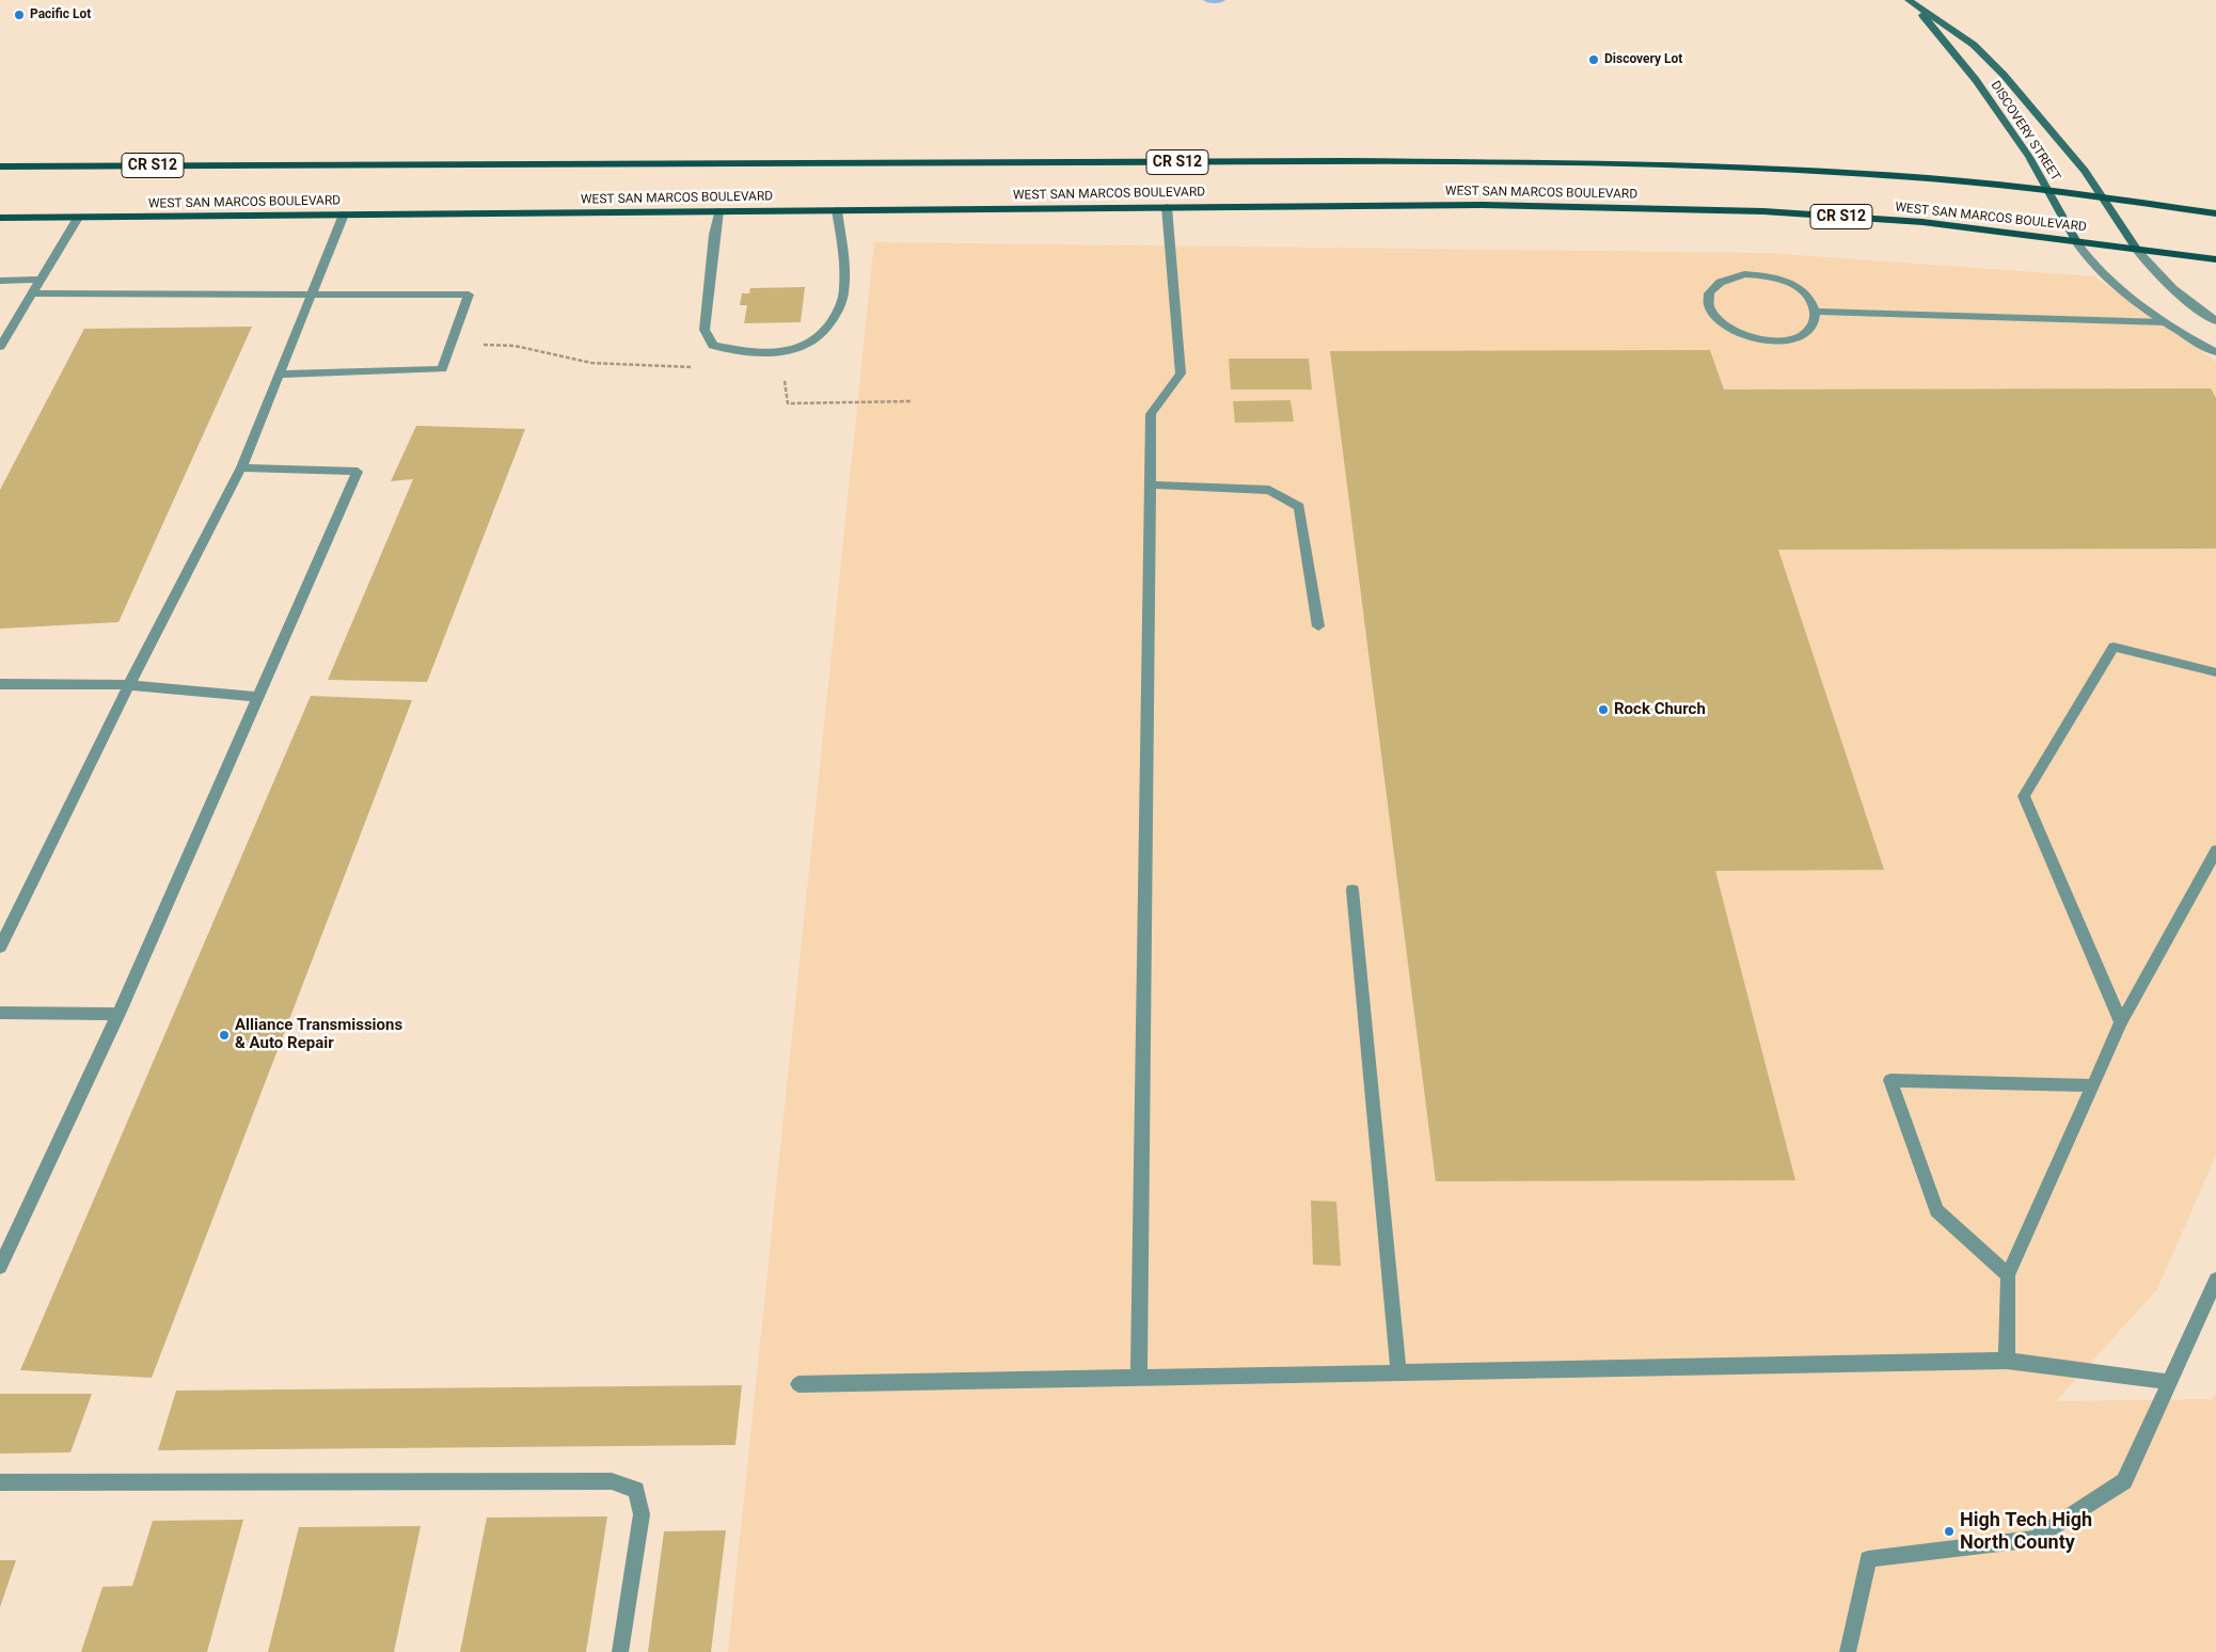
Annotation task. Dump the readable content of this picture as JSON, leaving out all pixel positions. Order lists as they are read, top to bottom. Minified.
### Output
{"streets":{"main road":["DISCOVERY STREET","CR S12","WEST SAN MARCOS BOULEVARD"]},"crossings":[["DISCOVERY STREET","WEST SAN MARCOS BOULEVARD"]],"places":["Pacific Lot","Discovery Lot","Rock Church","Alliance Transmissions & Auto Repair","High Tech High North County"]}
